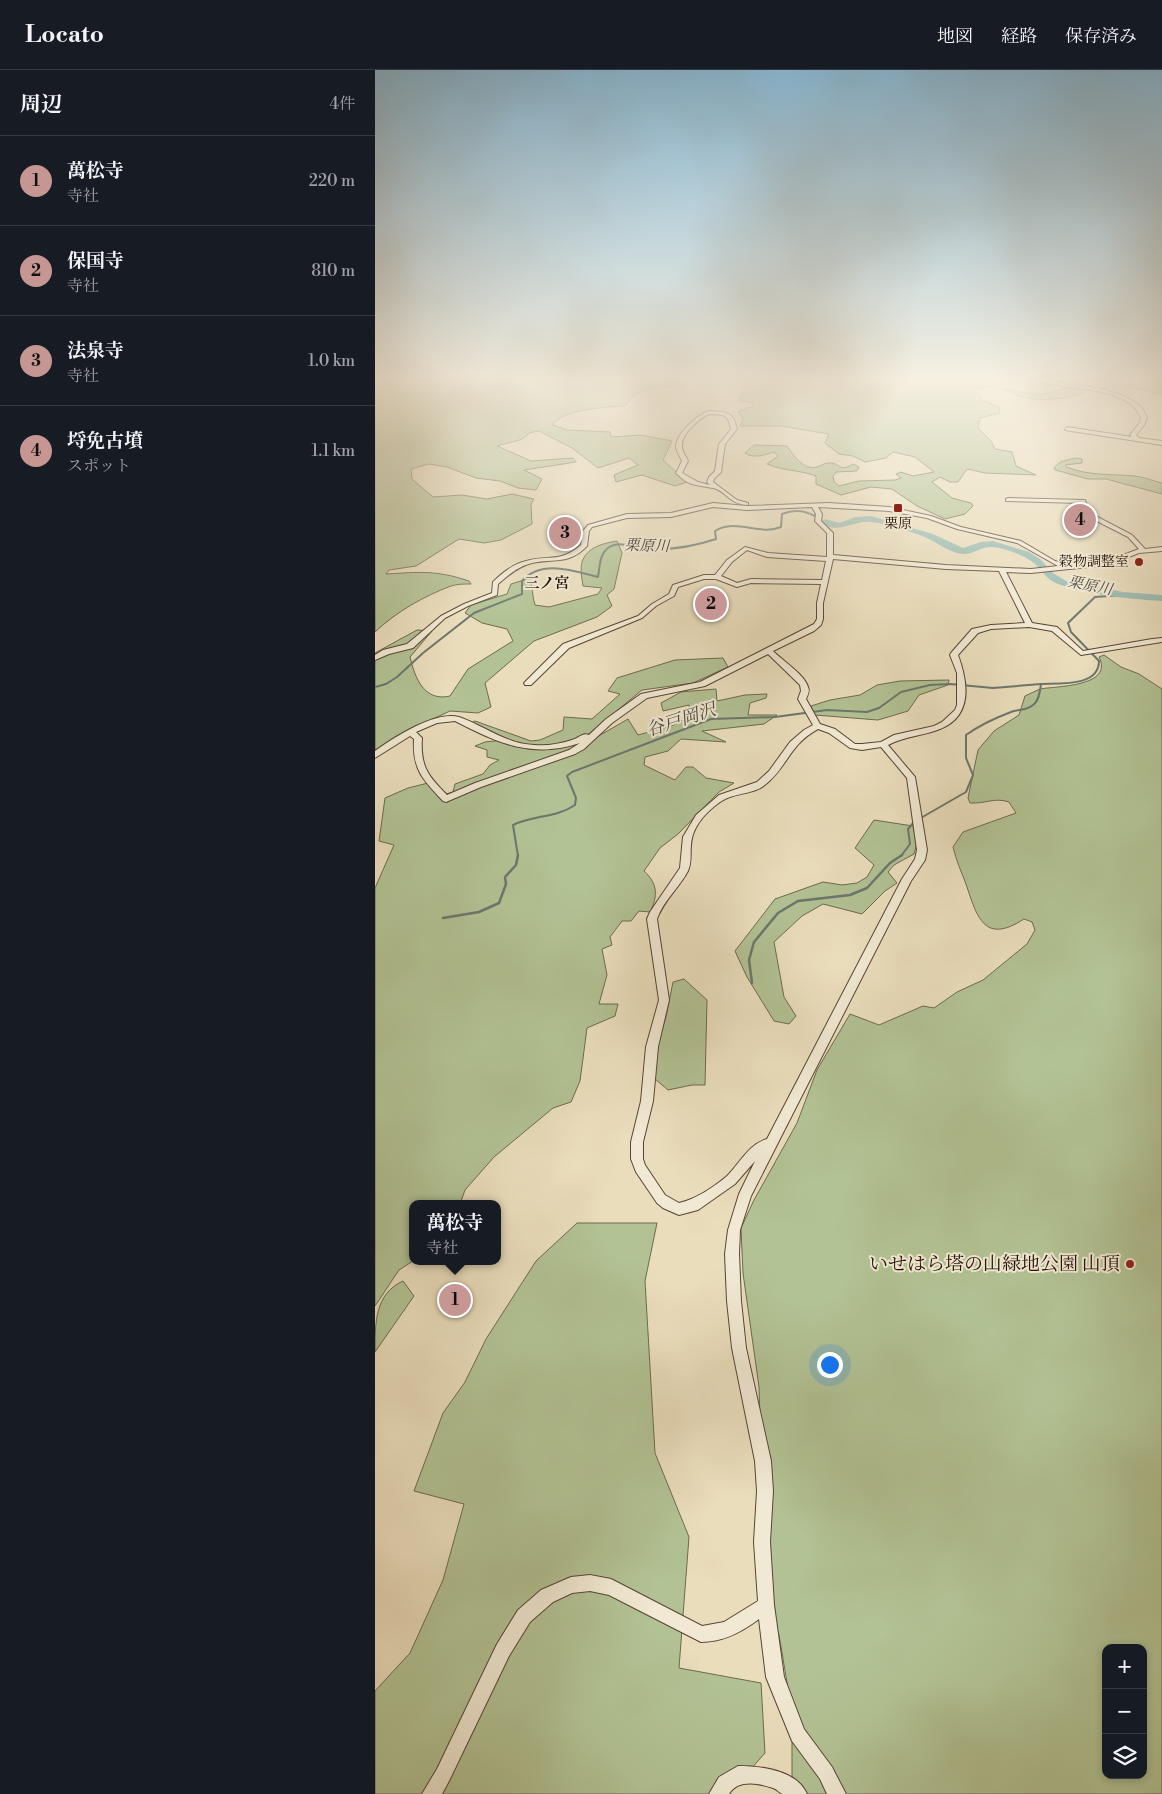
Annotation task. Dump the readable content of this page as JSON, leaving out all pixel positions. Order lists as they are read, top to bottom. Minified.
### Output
{"districts":["三ノ宮"],"water":["栗原川","谷戸岡沢"],"places":{"transit":["栗原"],"other":["穀物調整室","いせはら塔の山緑地公園 山頂"]},"page":{"header":"Locato","nav":["地図","経路","保存済み"],"heading":["周辺","4件"],"list":[{"mark":"1","name":"萬松寺","note":"寺社","value":"220 m"},{"mark":"2","name":"保国寺","note":"寺社","value":"810 m"},{"mark":"3","name":"法泉寺","note":"寺社","value":"1.0 km"},{"mark":"4","name":"埒免古墳","note":"スポット","value":"1.1 km"}],"pins":["4","3","2","1"],"popup":["萬松寺","寺社"],"map_buttons":["+","−"]}}
